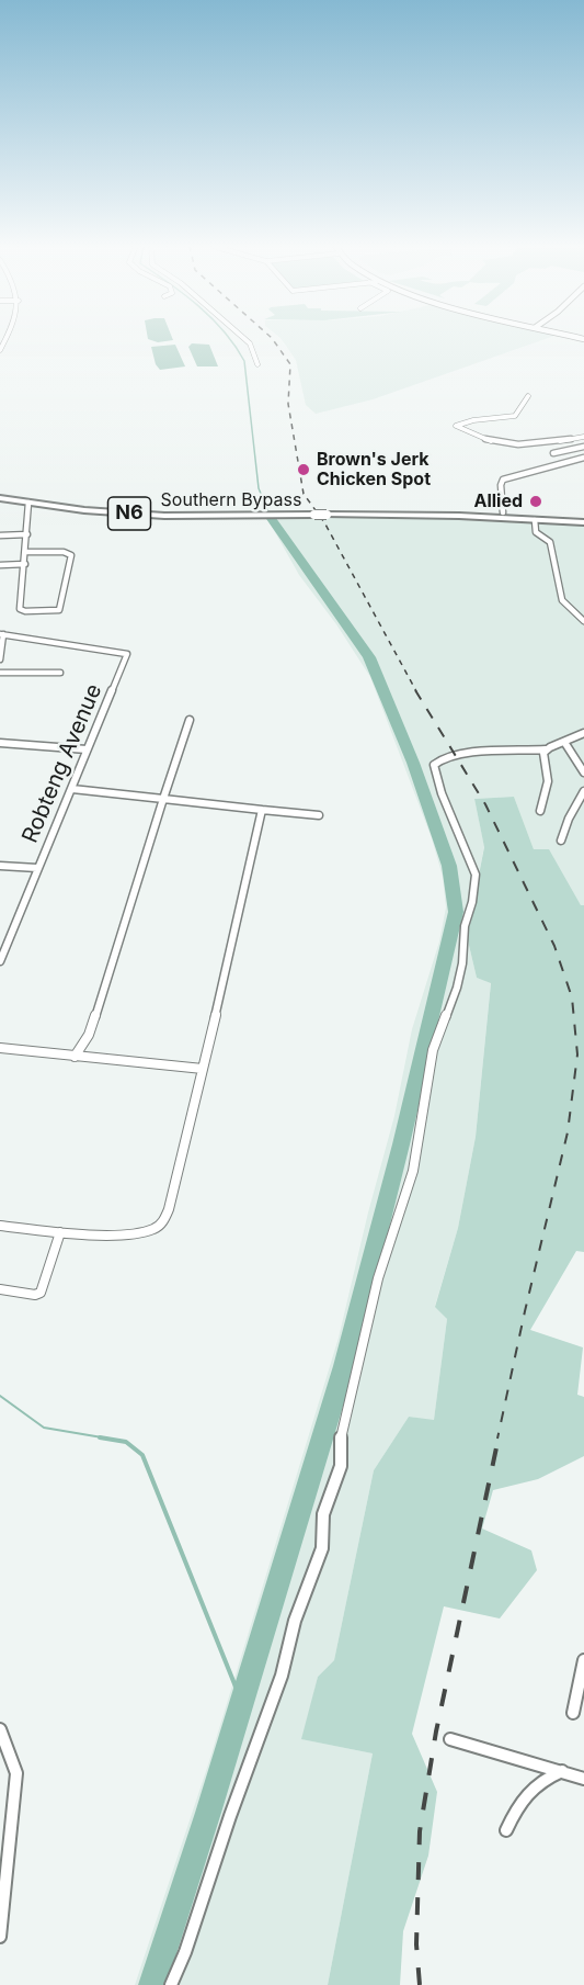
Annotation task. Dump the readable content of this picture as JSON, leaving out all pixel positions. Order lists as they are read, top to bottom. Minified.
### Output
{"streets":{"highway":["Southern Bypass","N6"],"street":["Robteng Avenue"]},"places":["Brown's Jerk Chicken Spot","Allied"]}
